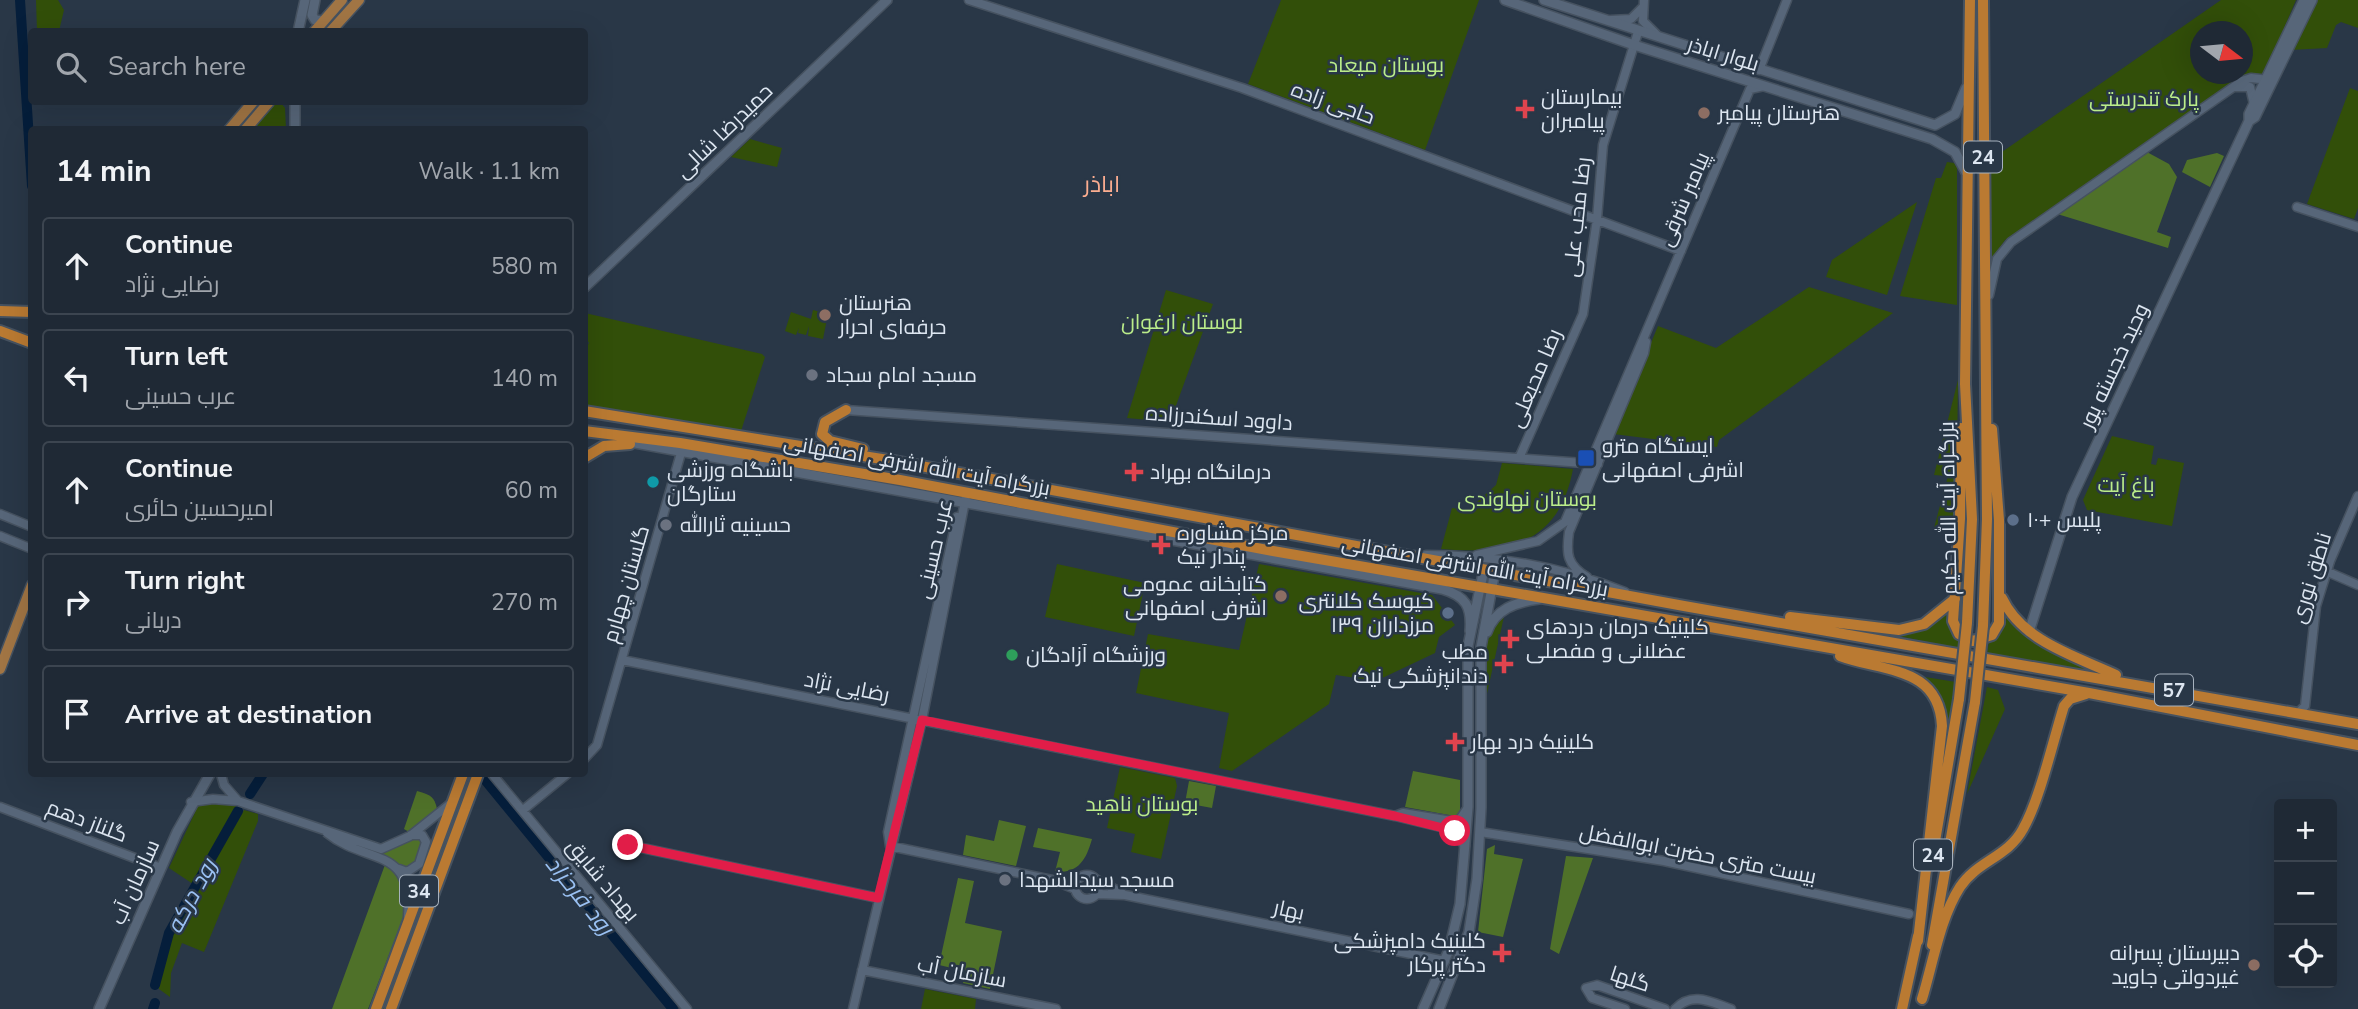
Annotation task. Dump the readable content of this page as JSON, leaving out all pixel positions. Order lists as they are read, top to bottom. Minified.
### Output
{"streets":{"highway":["24","بزرگراه آیت الله اشرفی اصفهانی","بزرگراه آیت الله حکیم","57","34"],"main road":["بلوار اباذر","حمیدرضا شالی","وحید خجسته پور","سازمان آب"],"street":["حاجی زاده","پیامبر شرقی","رضا محب علی","رضا محبعلی","داوود اسکندرزاده","عرب حسینی","ناطق نوری","گلستان چهارم","رضایی نژاد","گلناز دهم","بیست متری حضرت ابوالفضل","بهداد شایق","بهار","گلها"]},"crossings":[["بلوار اباذر","پیامبر شرقی"],["بلوار اباذر","رضا محب علی"],["بلوار اباذر","بزرگراه آیت الله حکیم"],["حاجی زاده","پیامبر شرقی"],["حاجی زاده","رضا محب علی"],["پیامبر شرقی","داوود اسکندرزاده"],["رضا محب علی","رضا محبعلی"],["رضا محبعلی","داوود اسکندرزاده"],["بزرگراه آیت الله اشرفی اصفهانی","عرب حسینی"],["بزرگراه آیت الله اشرفی اصفهانی","ناطق نوری"],["عرب حسینی","رضایی نژاد"],["عرب حسینی","سازمان آب"],["گلستان چهارم","رضایی نژاد"],["گلناز دهم","سازمان آب"]],"districts":["اباذر"],"water":["رود فرحزاد","رود درکه"],"parks":["بوستان میعاد","پارک تندرستی","بوستان ارغوان","باغ آیت","بوستان نهاوندی","بوستان ناهید"],"places":{"health":["بیمارستان پیامبران","درمانگاه بهراد","مرکز مشاوره پندار نیک","کلینیک درمان دردهای عضلانی و مفصلی","مطب دندانپزشکی نیک","کلینیک درد بهار","کلینیک دامپزشکی دکتر پرکار"],"other":["هنرستان پیامبر","هنرستان حرفه‌ای احرار","مسجد امام سجاد","باشگاه ورزشی ستارگان","پلیس +۱۰","حسینیه ثارالله","کتابخانه عمومی اشرفی اصفهانی","کیوسک کلانتری ۱۳۹ مرزداران","ورزشگاه آزادگان","مسجد سیدالشهدا","دبیرستان پسرانه غیردولتی جاوید"],"transit":["ایستگاه مترو اشرفی اصفهانی"]},"north":"right","page":{"search":"Search here","heading":["14 min","Walk · 1.1 km"],"list":[["Continue","رضایی نژاد","580 m"],["Turn left","عرب حسینی","140 m"],["Continue","امیرحسین حائری","60 m"],["Turn right","دریانی","270 m"],"Arrive at destination"],"map_buttons":["+","−"]}}
